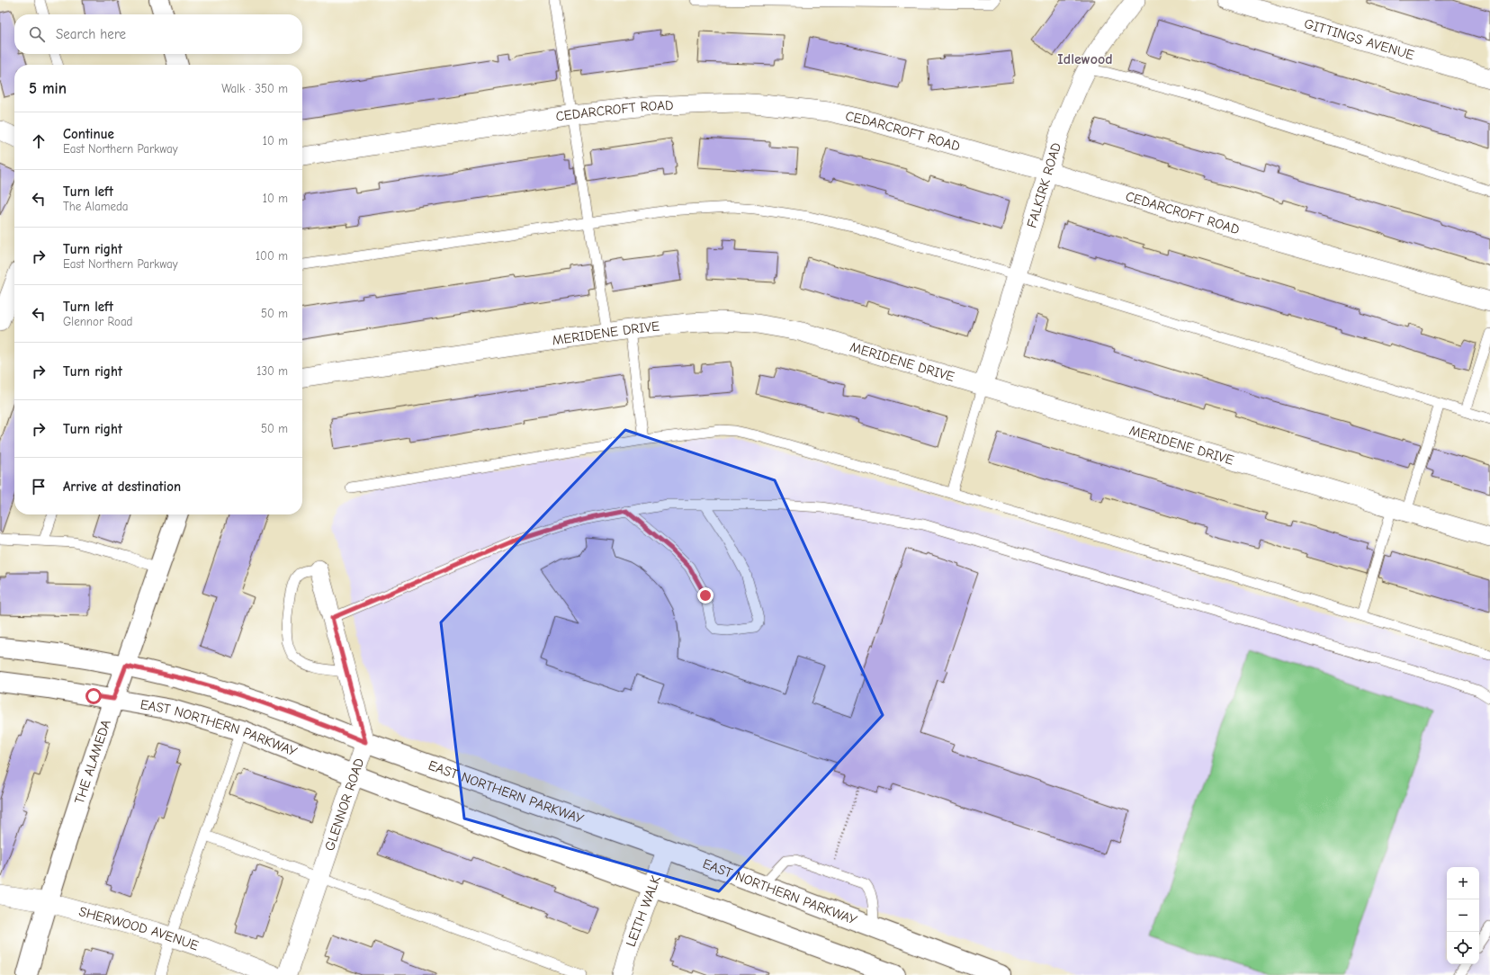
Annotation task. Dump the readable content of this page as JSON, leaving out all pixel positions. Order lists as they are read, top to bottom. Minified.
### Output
{"streets":{"main road":["EAST NORTHERN PARKWAY","THE ALAMEDA"],"street":["GITTINGS AVENUE","CEDARCROFT ROAD","FALKIRK ROAD","MERIDENE DRIVE","GLENNOR ROAD","LEITH WALK","SHERWOOD AVENUE"]},"crossings":[["CEDARCROFT ROAD","FALKIRK ROAD"],["FALKIRK ROAD","MERIDENE DRIVE"],["EAST NORTHERN PARKWAY","THE ALAMEDA"],["EAST NORTHERN PARKWAY","GLENNOR ROAD"],["EAST NORTHERN PARKWAY","LEITH WALK"],["THE ALAMEDA","SHERWOOD AVENUE"]],"districts":["Idlewood"],"page":{"search":"Search here","heading":["5 min","Walk · 350 m"],"list":[["Continue","East Northern Parkway","10 m"],["Turn left","The Alameda","10 m"],["Turn right","East Northern Parkway","100 m"],["Turn left","Glennor Road","50 m"],["Turn right","130 m"],["Turn right","50 m"],"Arrive at destination"],"map_buttons":["+","−"]}}
